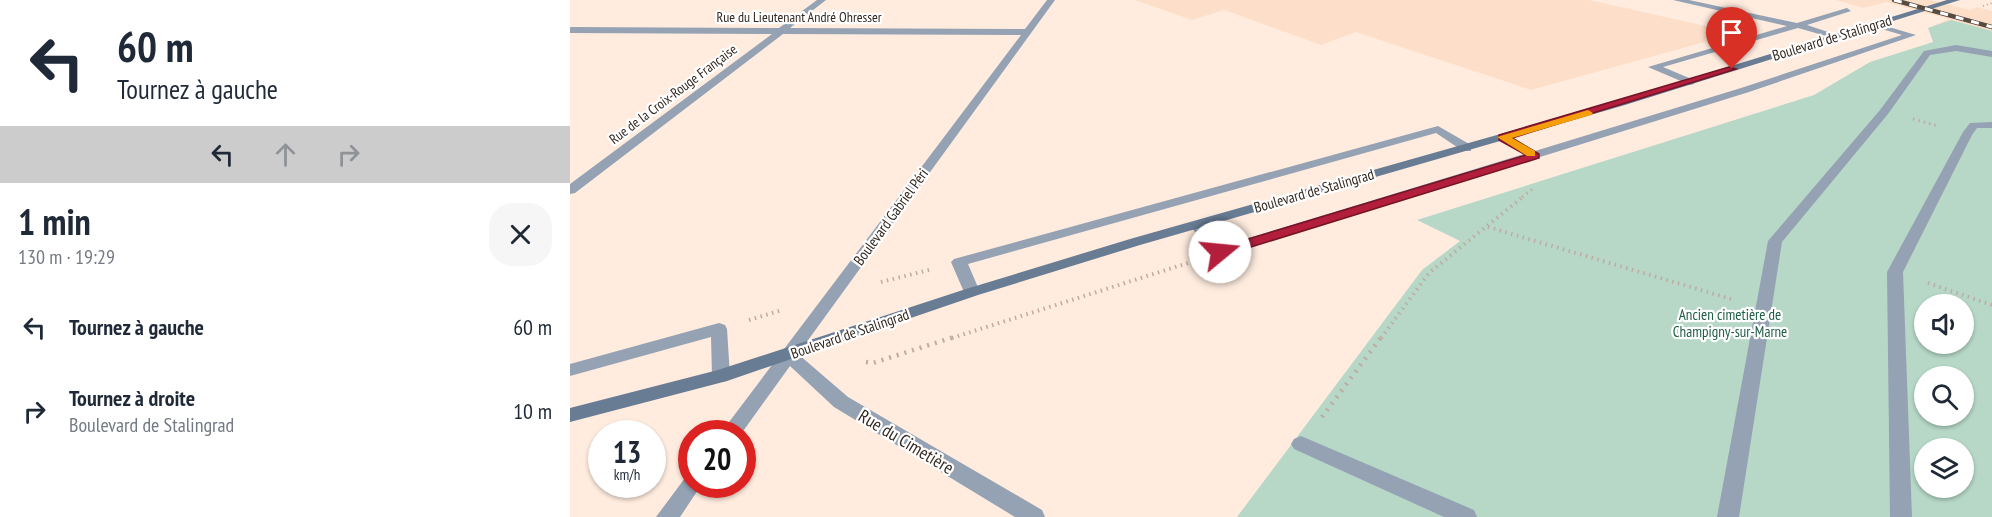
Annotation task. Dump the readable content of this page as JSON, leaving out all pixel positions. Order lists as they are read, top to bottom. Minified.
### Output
{"streets":{"main road":["Boulevard de Stalingrad"],"street":["Rue du Lieutenant André Ohresser","Rue de la Croix-Rouge Française","Boulevard Gabriel Péri","Rue du Cimetière"]},"crossings":[["Rue du Lieutenant André Ohresser","Rue de la Croix-Rouge Française"],["Rue du Lieutenant André Ohresser","Boulevard Gabriel Péri"],["Boulevard de Stalingrad","Boulevard Gabriel Péri"],["Boulevard de Stalingrad","Rue du Cimetière"],["Boulevard Gabriel Péri","Rue du Cimetière"]],"parks":["Ancien cimetière de Champigny-sur-Marne"],"page":{"turn":["60 m","Tournez à gauche"],"heading":["1 min","130 m · 19:29"],"list":[{"name":"Tournez à gauche","value":"60 m"},{"name":"Tournez à droite","note":"Boulevard de Stalingrad","value":"10 m"}],"speed":"13 km/h","limit":"20"}}
